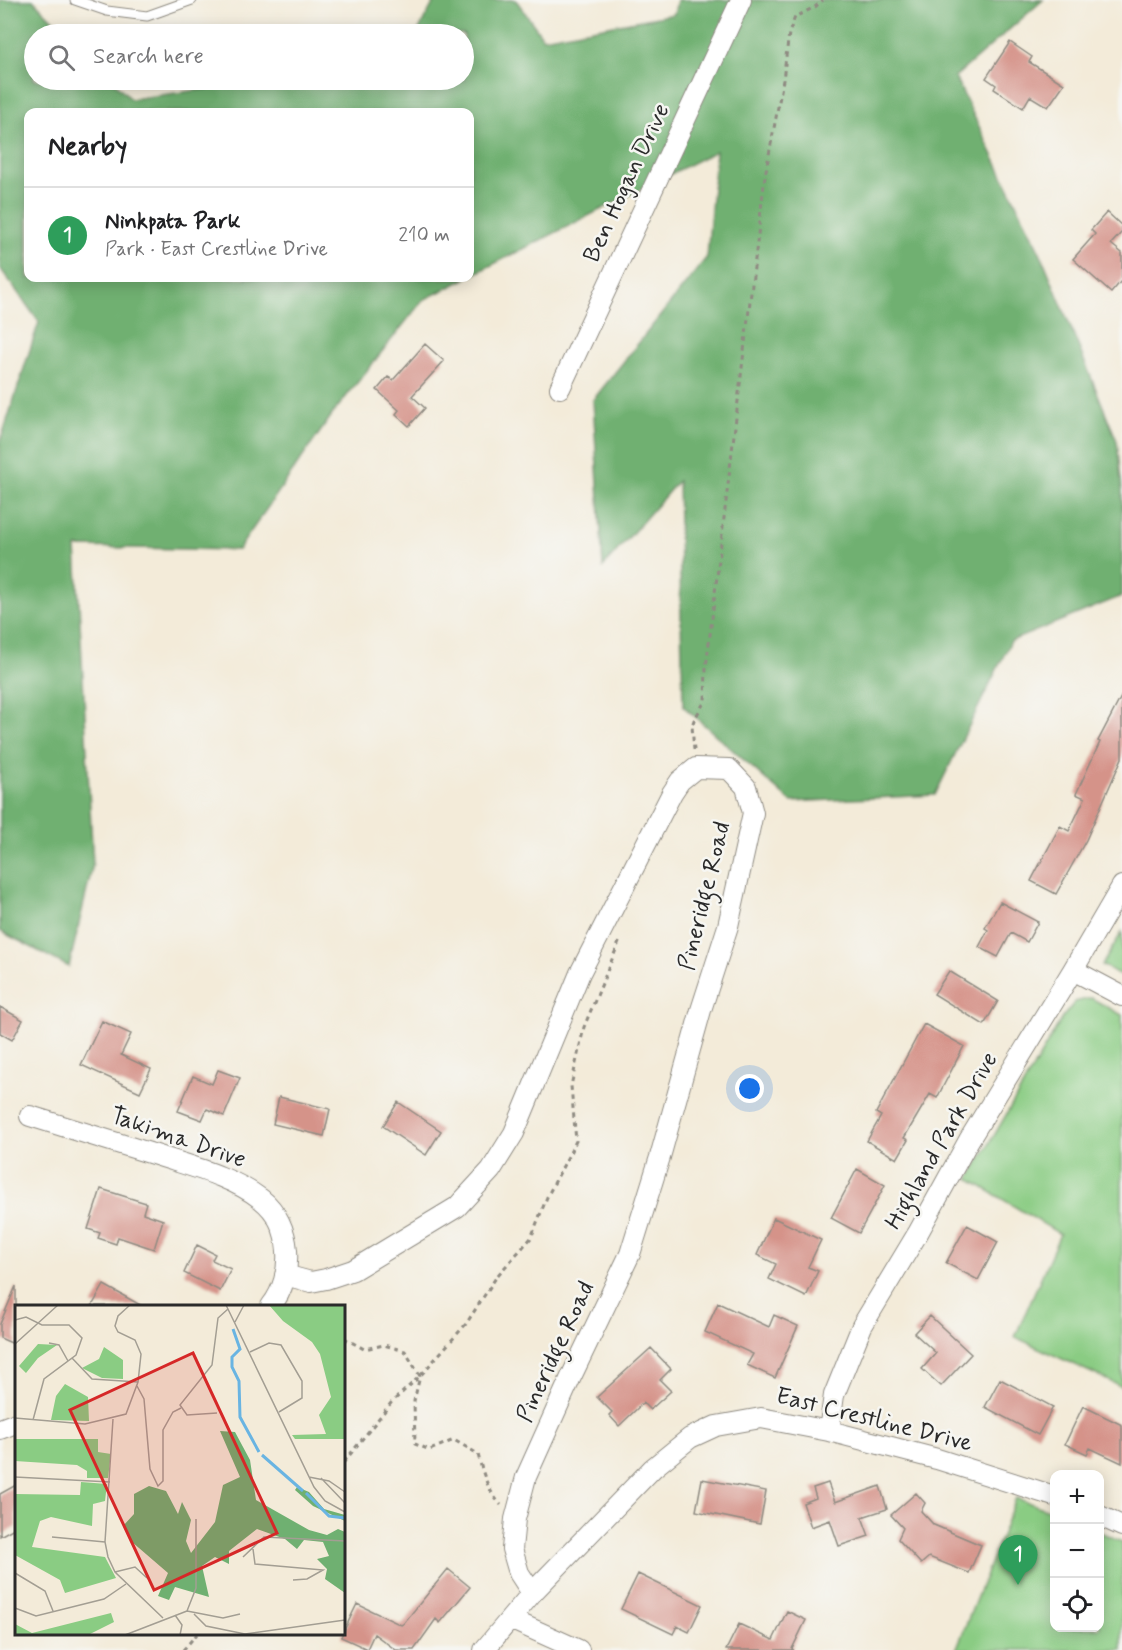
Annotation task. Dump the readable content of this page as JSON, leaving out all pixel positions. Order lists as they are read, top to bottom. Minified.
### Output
{"streets":{"street":["Ben Hogan Drive","Pineridge Road","Takima Drive","Highland Park Drive","East Crestline Drive"]},"crossings":[["Pineridge Road","Takima Drive"],["Pineridge Road","East Crestline Drive"],["Highland Park Drive","East Crestline Drive"]],"page":{"search":"Search here","heading":"Nearby","list":[{"mark":"1","name":"Ninkpata Park","note":"Park · East Crestline Drive","value":"210 m"}],"map_buttons":["+","−"],"pins":"1"}}
